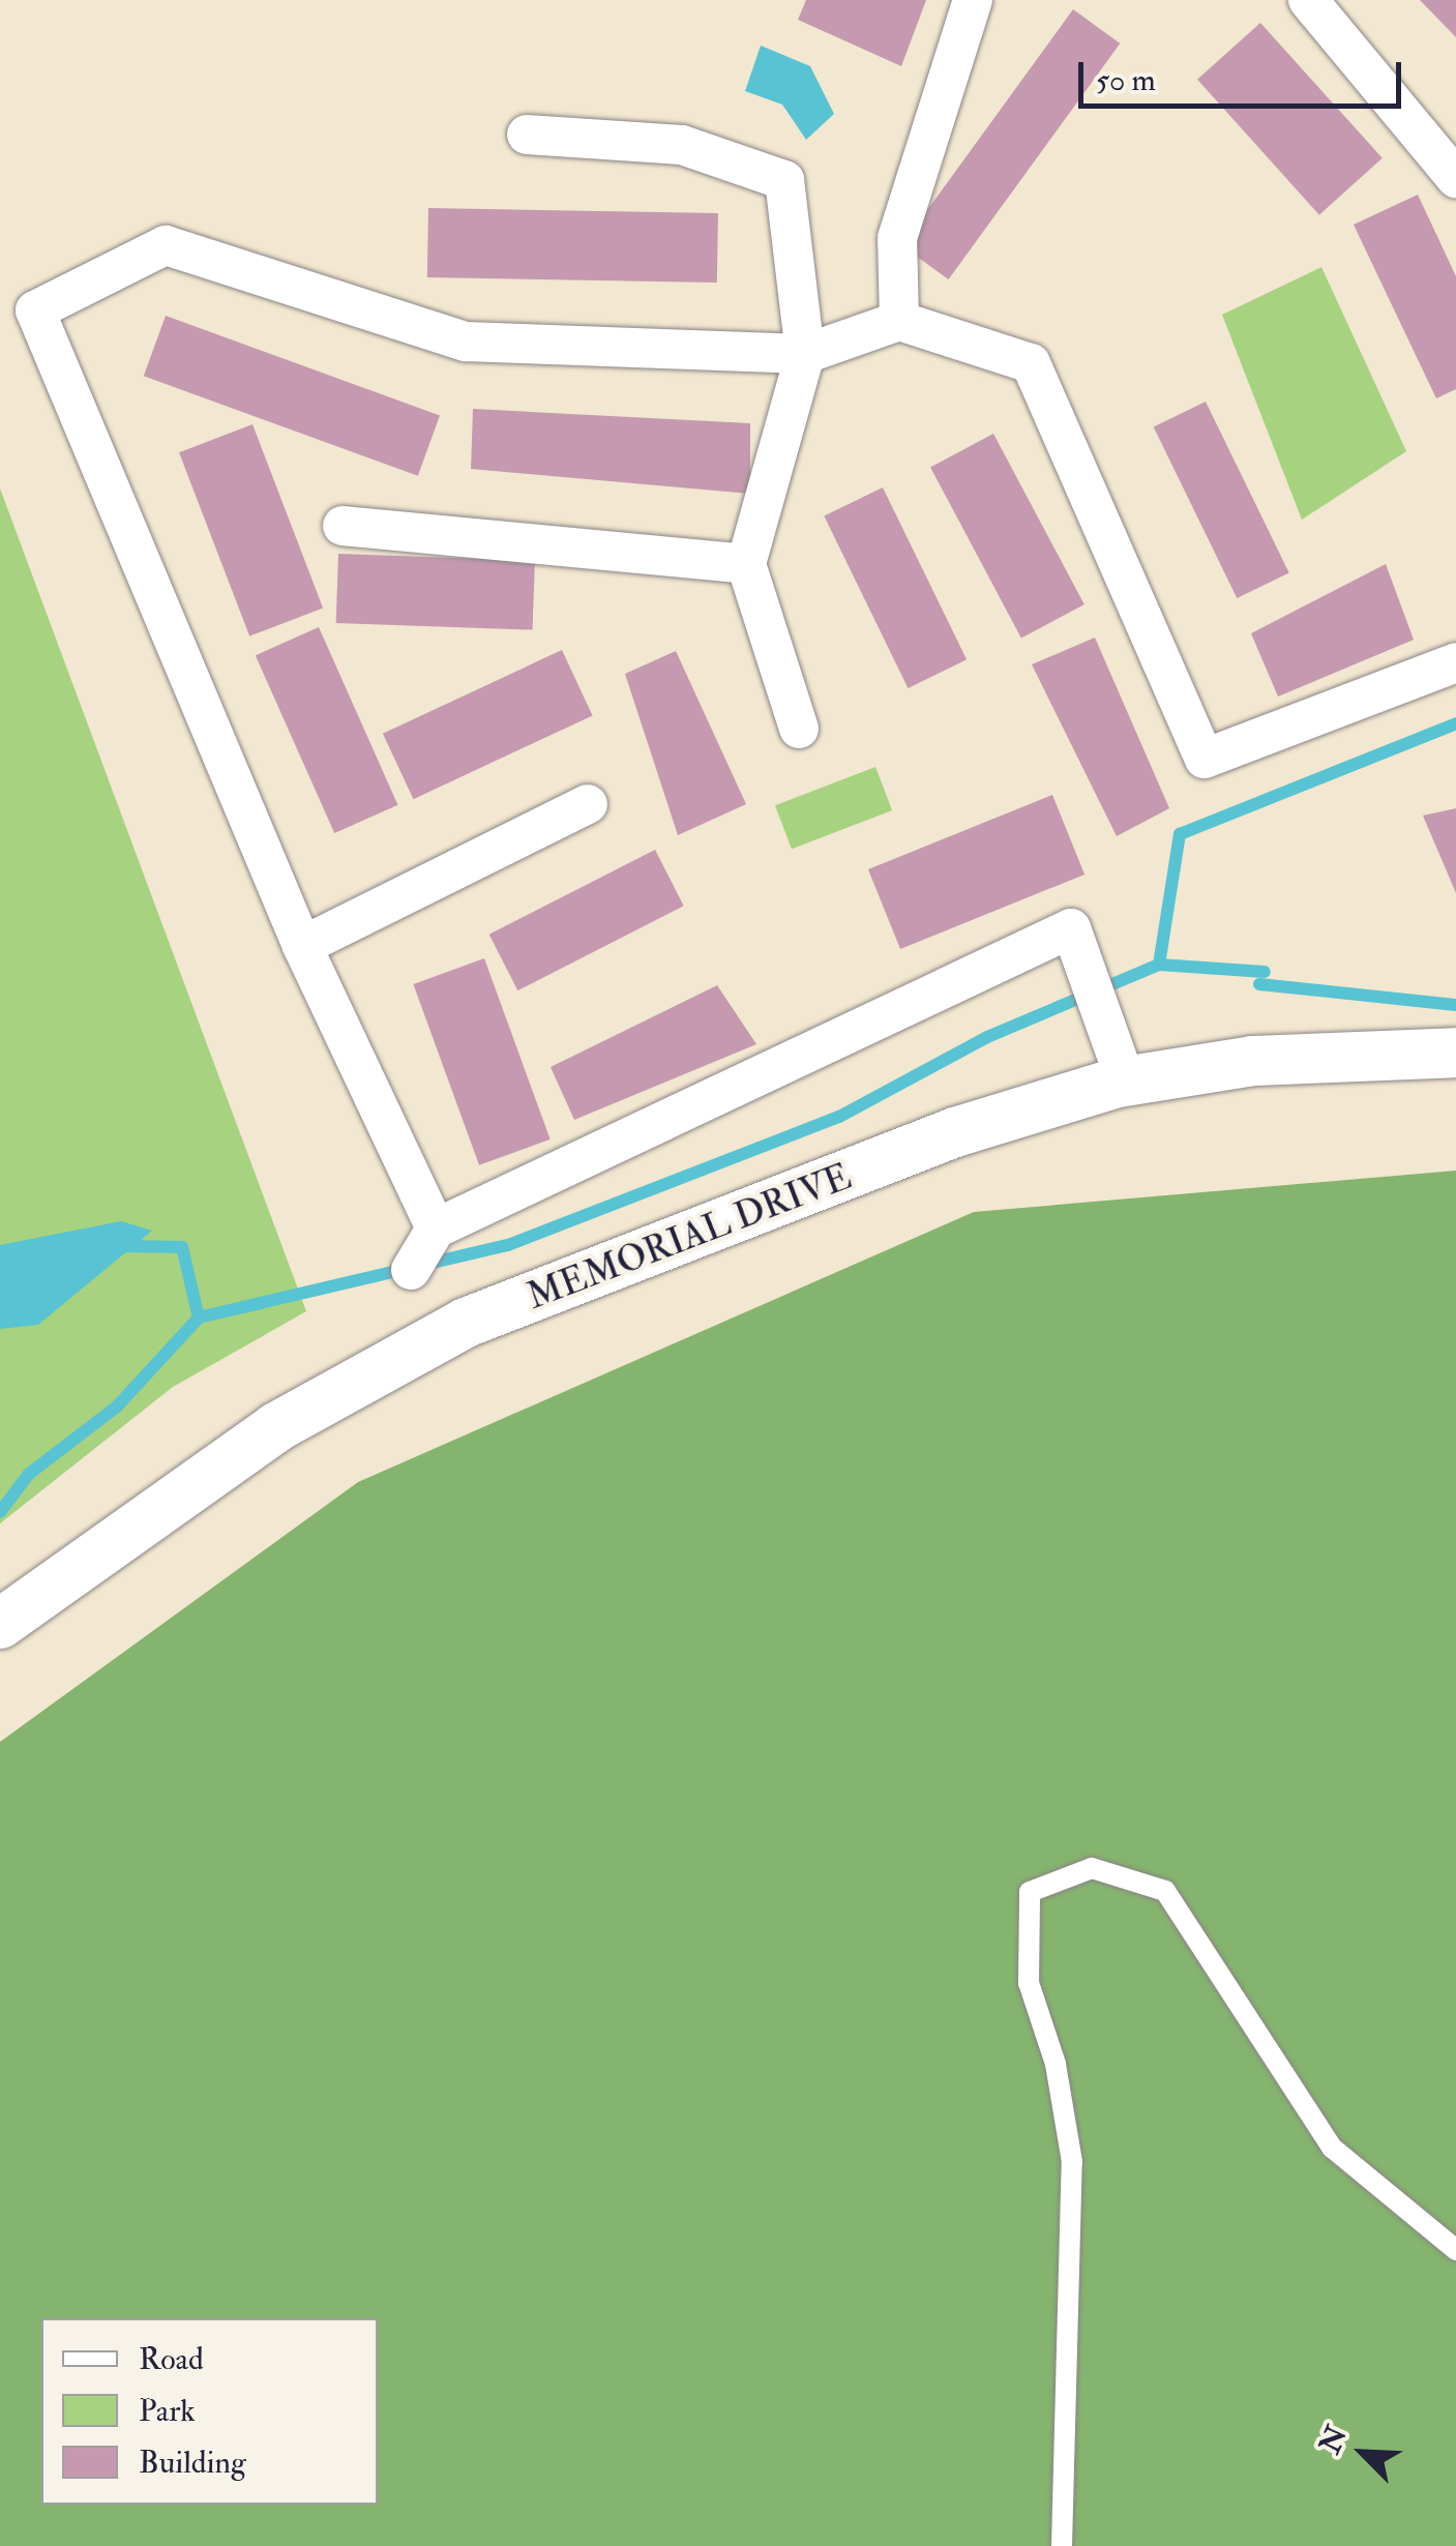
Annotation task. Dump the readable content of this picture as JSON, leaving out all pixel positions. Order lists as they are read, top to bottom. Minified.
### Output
{"streets":{"street":["MEMORIAL DRIVE"]},"legend":["Road","Park","Building"],"scale_bar":"50 m","north":"top left"}
